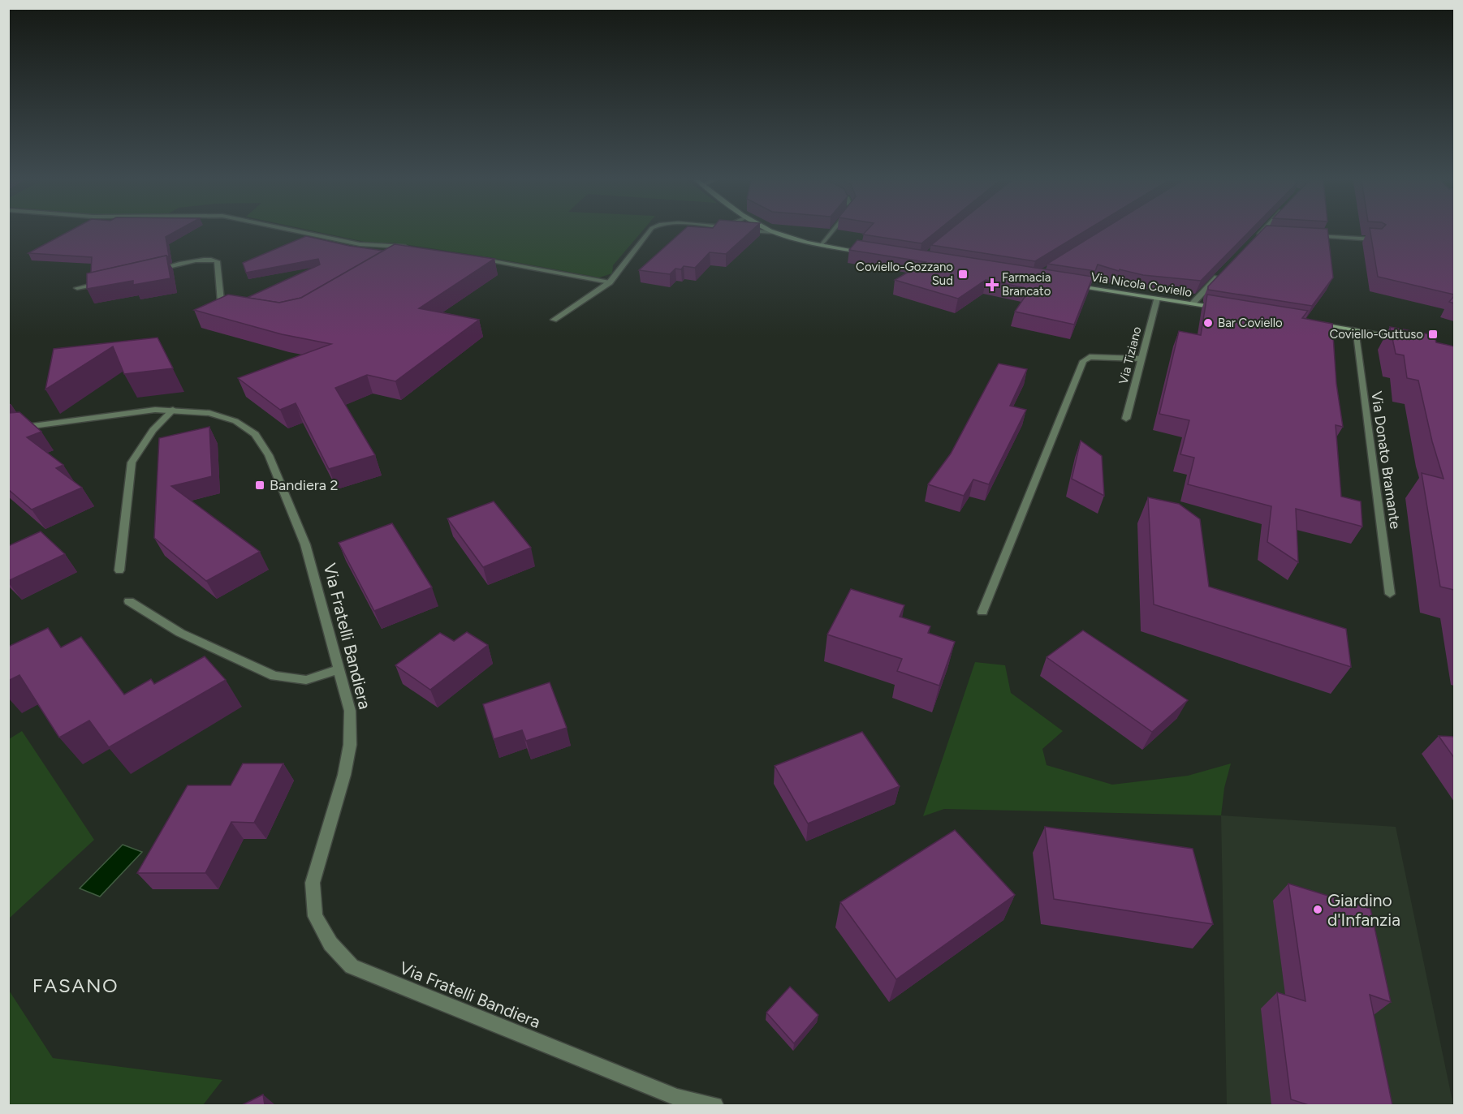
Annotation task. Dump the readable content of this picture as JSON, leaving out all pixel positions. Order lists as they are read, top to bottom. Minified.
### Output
{"streets":{"main road":["Via Nicola Coviello"],"street":["Via Tiziano","Via Donato Bramante","Via Fratelli Bandiera"]},"crossings":[["Via Nicola Coviello","Via Tiziano"]],"districts":["FASANO"],"places":{"transit":["Coviello-Gozzano Sud","Coviello-Guttuso","Bandiera 2"],"health":["Farmacia Brancato"],"other":["Bar Coviello","Giardino d'Infanzia"]}}
